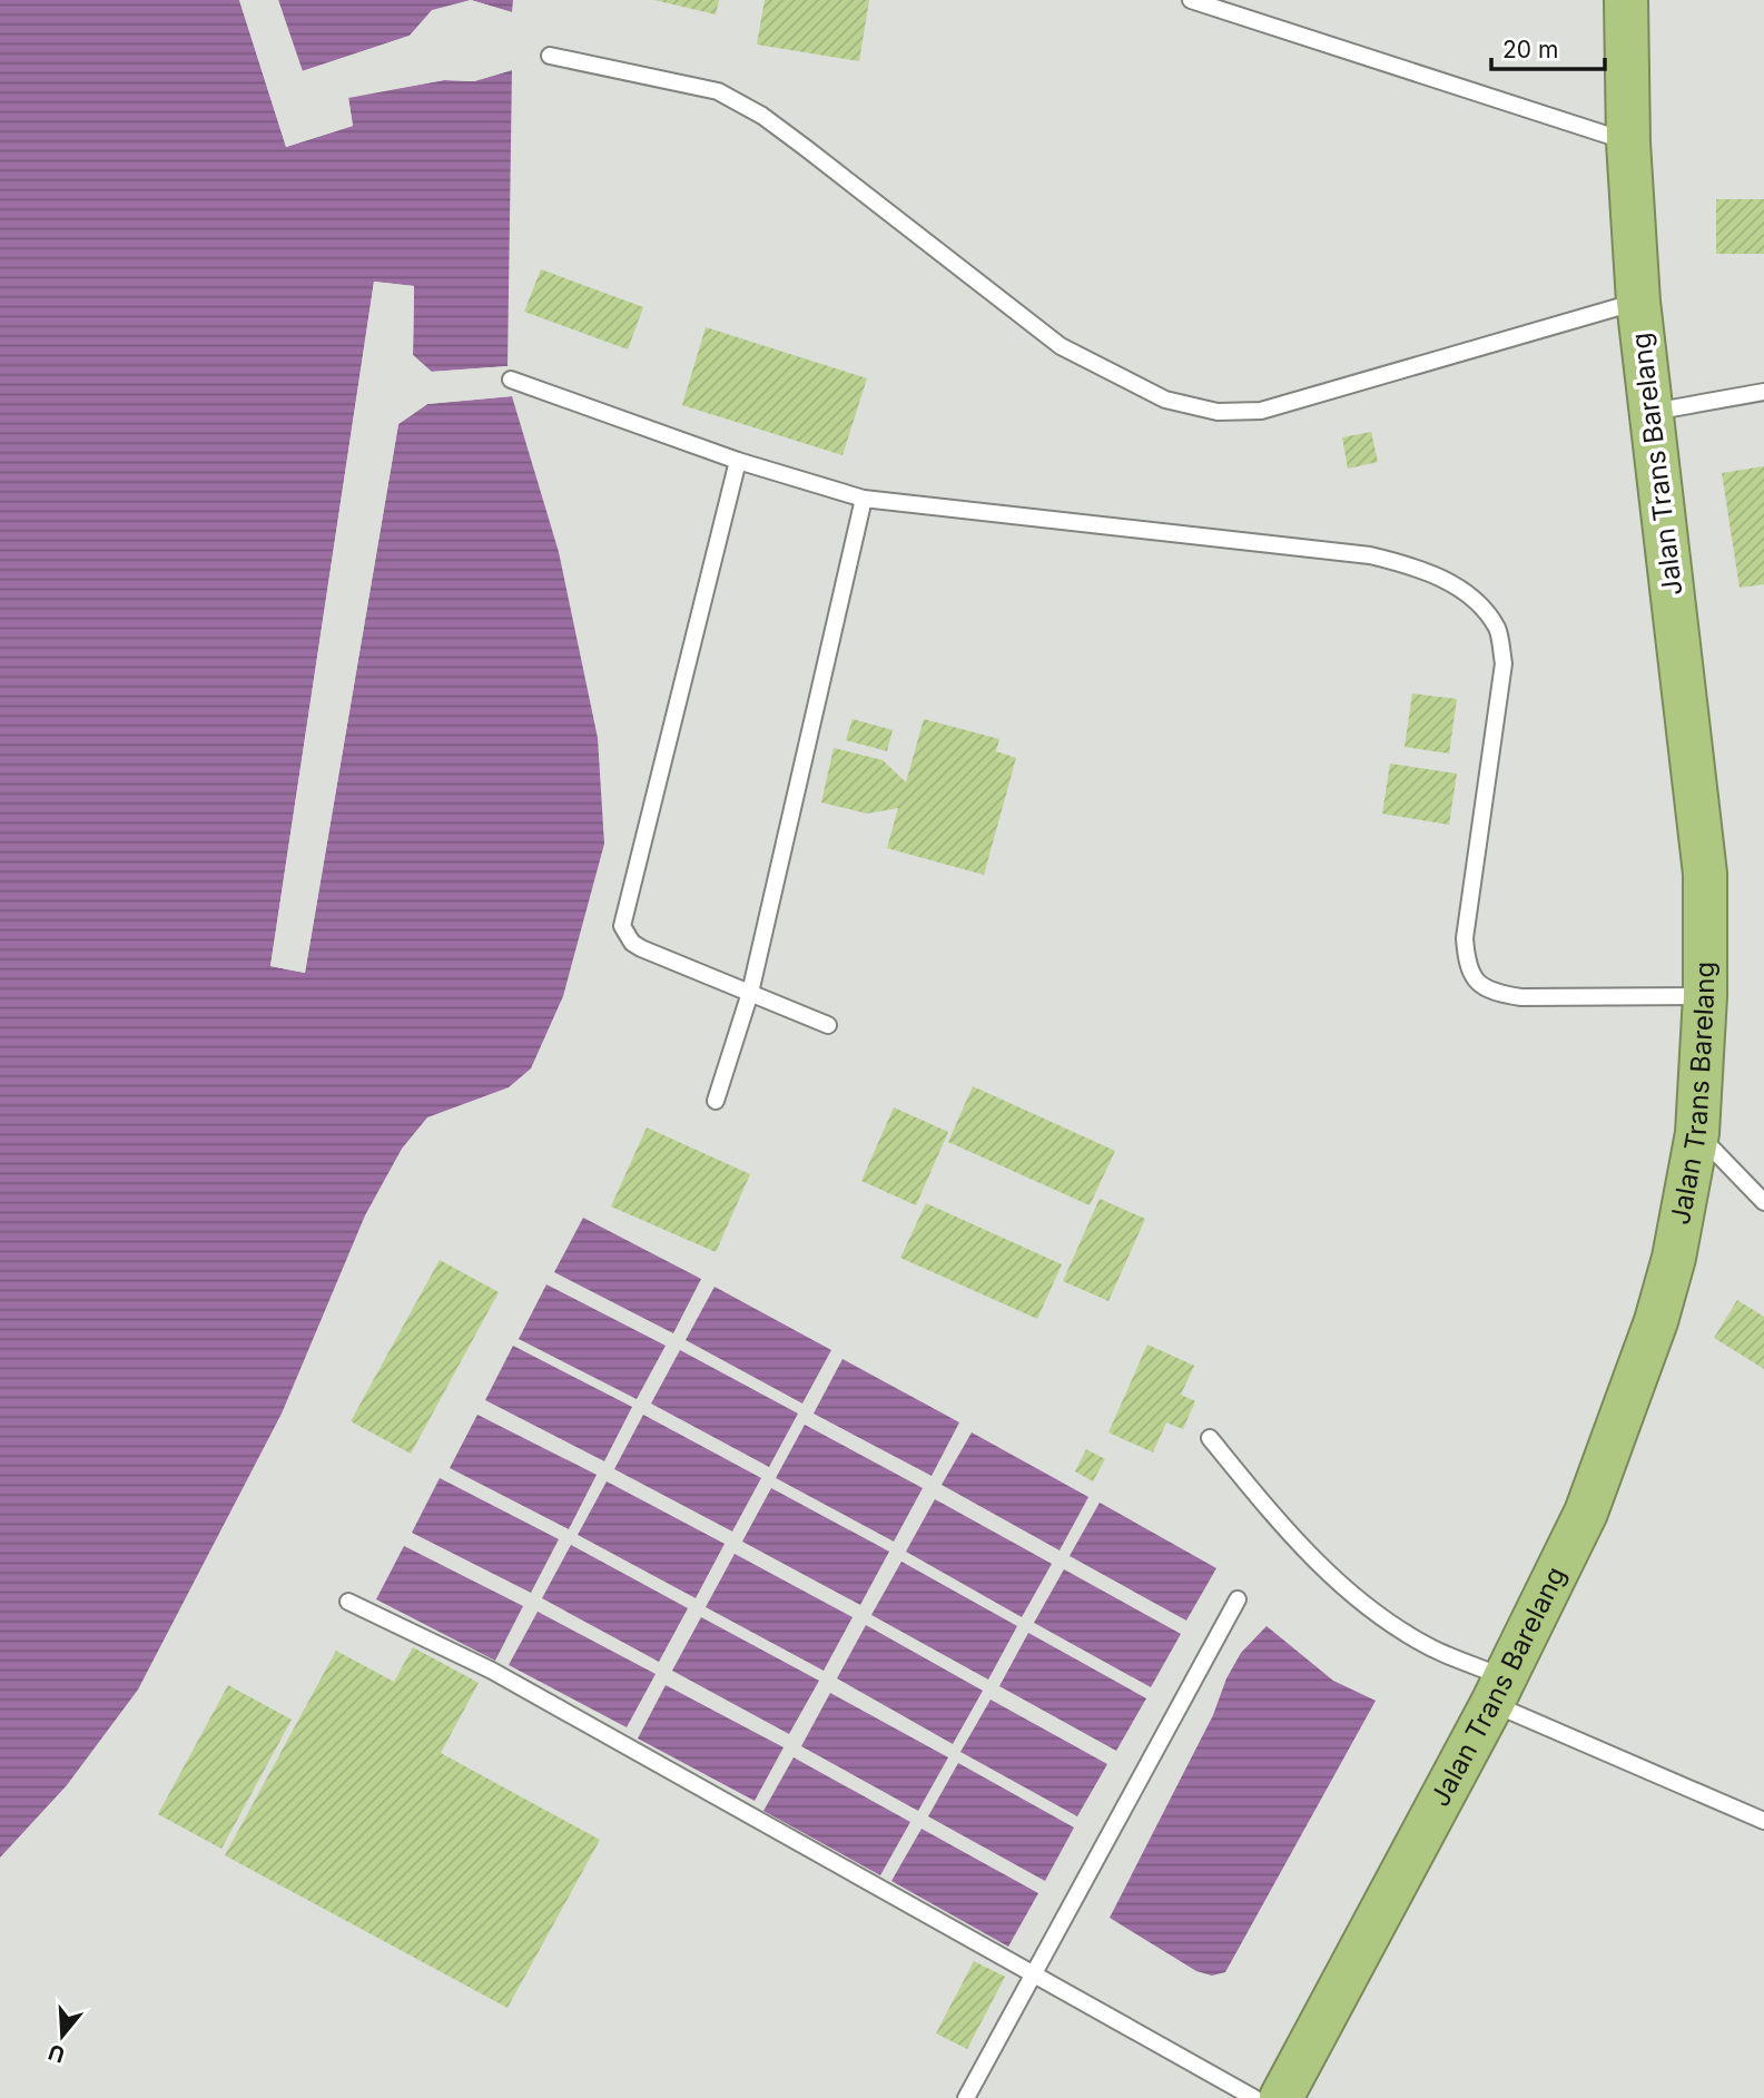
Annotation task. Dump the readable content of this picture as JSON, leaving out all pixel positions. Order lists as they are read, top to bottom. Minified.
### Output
{"streets":{"highway":["Jalan Trans Barelang"]},"scale_bar":"20 m","north":"bottom"}
